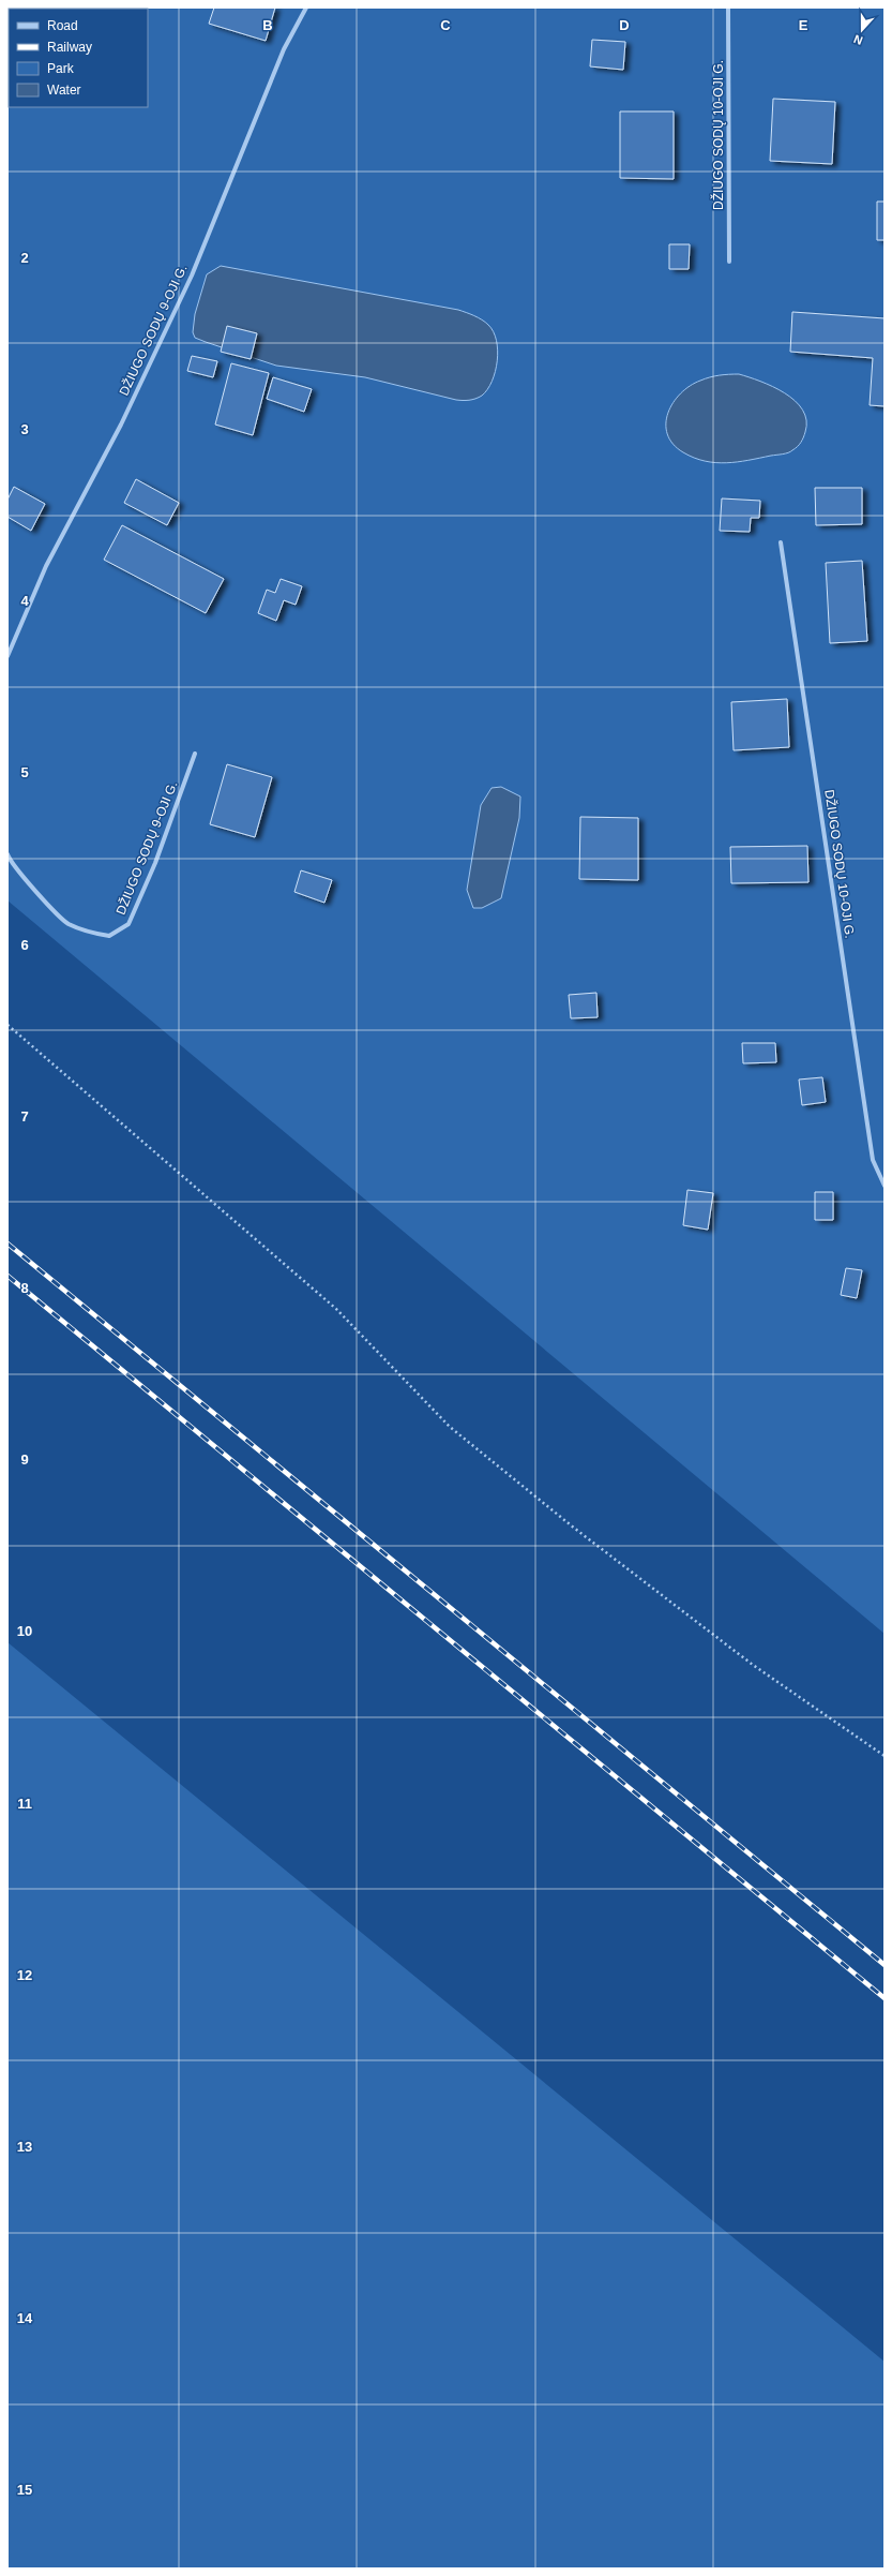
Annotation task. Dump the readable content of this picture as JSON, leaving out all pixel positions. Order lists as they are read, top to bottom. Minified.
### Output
{"streets":{"street":["DŽIUGO SODŲ 10-OJI G.","DŽIUGO SODŲ 9-OJI G."]},"legend":["Road","Railway","Park","Water"],"north":"bottom","grid":{"columns":["B","C","D","E"],"rows":["2","3","4","5","6","7","8","9","10","11","12","13","14","15"]}}
